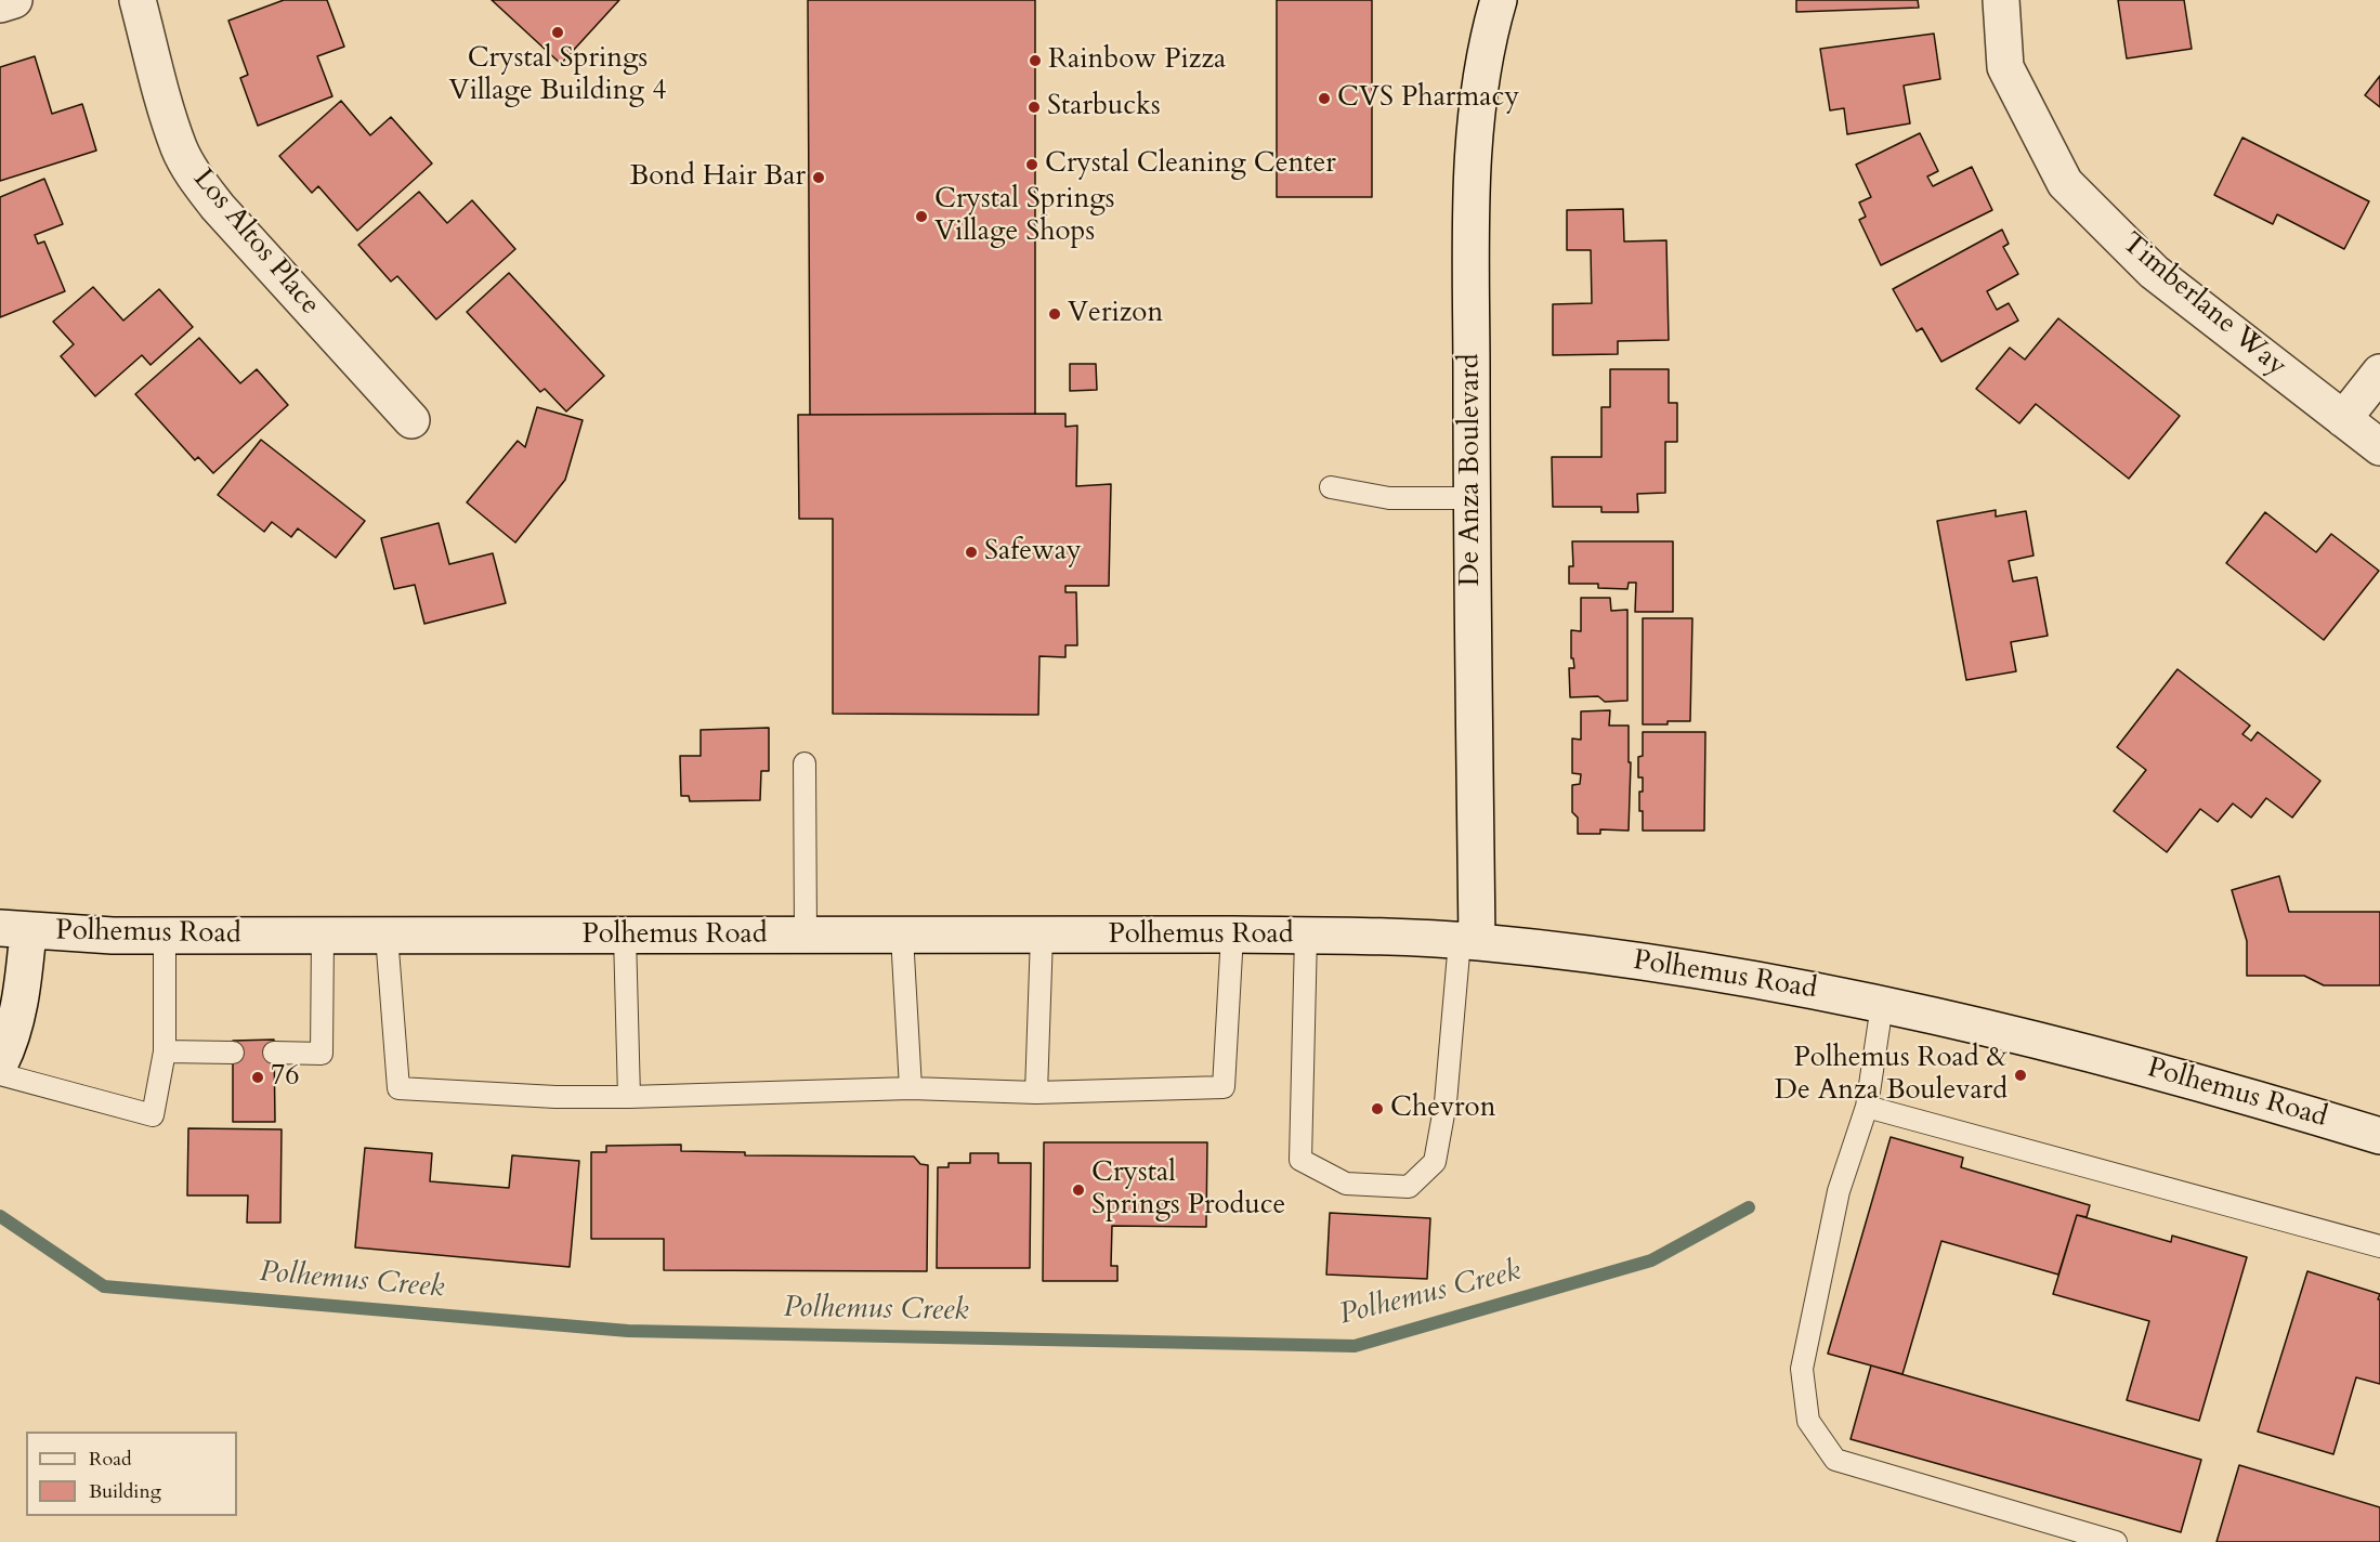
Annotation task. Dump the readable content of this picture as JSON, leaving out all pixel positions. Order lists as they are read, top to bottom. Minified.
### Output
{"streets":{"main road":["Los Altos Place","Timberlane Way","De Anza Boulevard","Polhemus Road"]},"crossings":[["De Anza Boulevard","Polhemus Road"]],"water":["Polhemus Creek"],"places":["Crystal Springs Village Building 4","Rainbow Pizza","CVS Pharmacy","Starbucks","Crystal Cleaning Center","Bond Hair Bar","Crystal Springs Village Shops","Verizon","Safeway","Polhemus Road & De Anza Boulevard","76","Chevron","Crystal Springs Produce"],"legend":["Road","Building"]}
